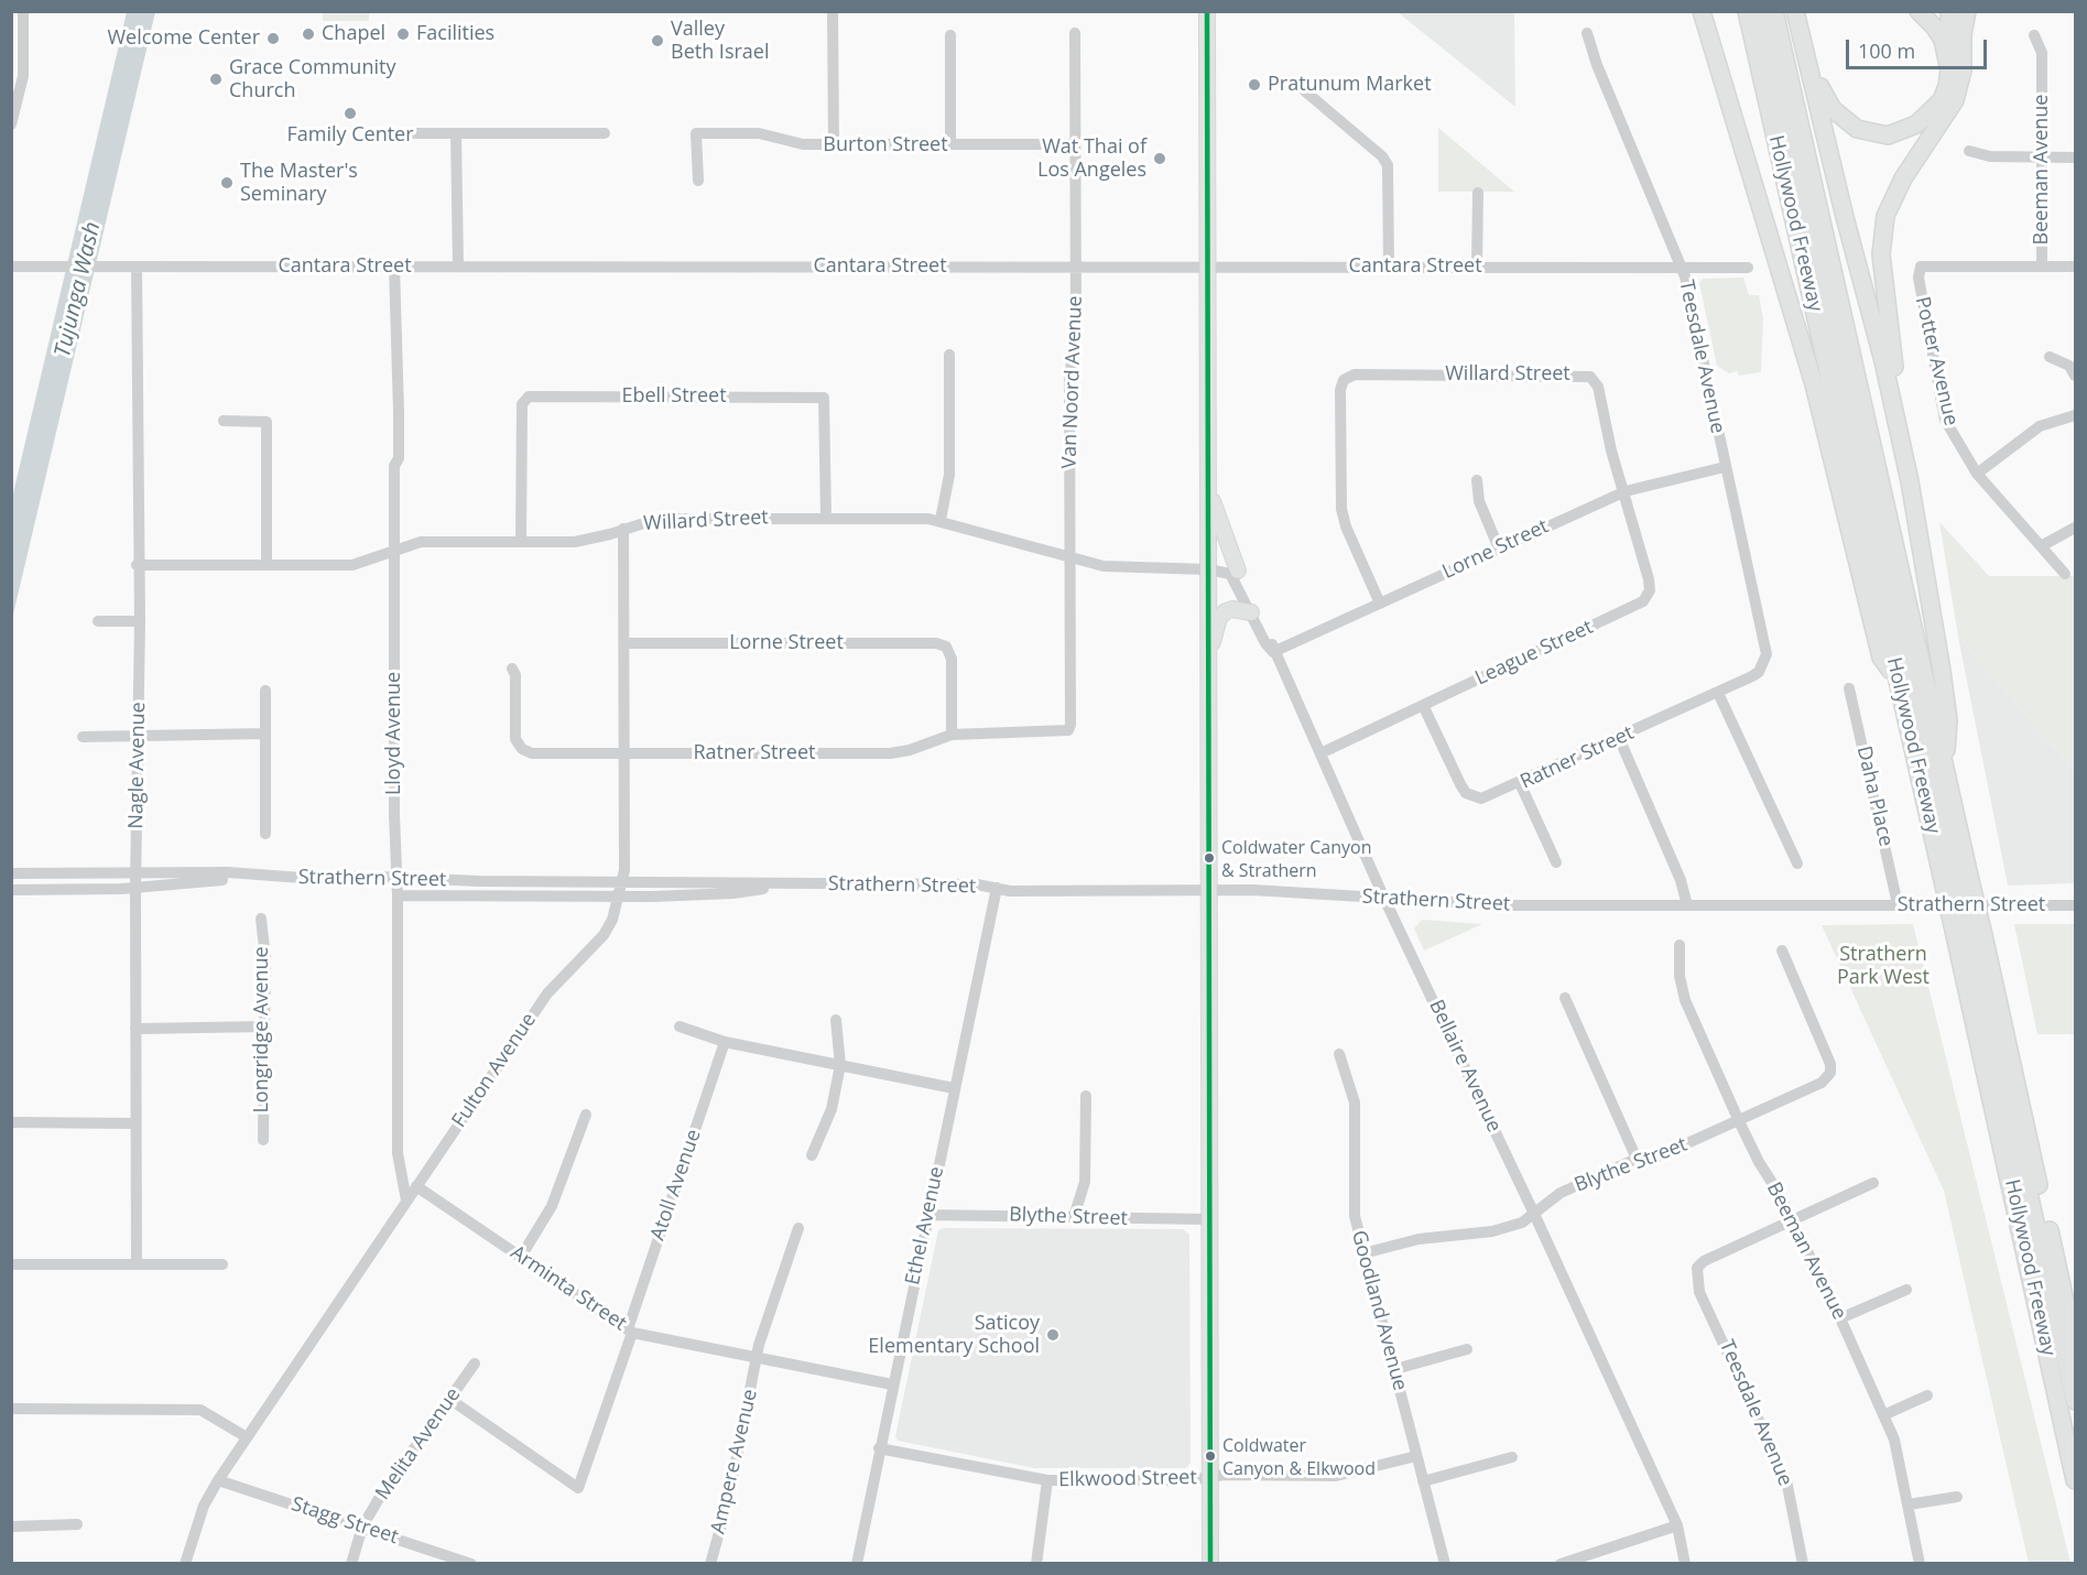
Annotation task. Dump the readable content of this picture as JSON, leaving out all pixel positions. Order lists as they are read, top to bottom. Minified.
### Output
{"streets":{"highway":["Hollywood Freeway"],"street":["Burton Street","Beeman Avenue","Cantara Street","Teesdale Avenue","Potter Avenue","Willard Street","Van Noord Avenue","Ebell Street","Lorne Street","League Street","Lloyd Avenue","Ratner Street","Nagle Avenue","Daha Place","Strathern Street","Longridge Avenue","Bellaire Avenue","Fulton Avenue","Blythe Street","Atoll Avenue","Ethel Avenue","Arminta Street","Goodland Avenue","Melita Avenue","Ampere Avenue","Elkwood Street","Stagg Street"]},"crossings":[["Burton Street","Van Noord Avenue"],["Beeman Avenue","Teesdale Avenue"],["Beeman Avenue","Potter Avenue"],["Beeman Avenue","Blythe Street"],["Cantara Street","Teesdale Avenue"],["Cantara Street","Van Noord Avenue"],["Cantara Street","Lloyd Avenue"],["Cantara Street","Nagle Avenue"],["Teesdale Avenue","Lorne Street"],["Teesdale Avenue","Ratner Street"],["Willard Street","Van Noord Avenue"],["Willard Street","Ebell Street"],["Willard Street","Lorne Street"],["Willard Street","League Street"],["Willard Street","Lloyd Avenue"],["Willard Street","Nagle Avenue"],["Willard Street","Fulton Avenue"],["Van Noord Avenue","Ratner Street"],["Lorne Street","League Street"],["Lorne Street","Ratner Street"],["Lorne Street","Bellaire Avenue"],["Lorne Street","Fulton Avenue"],["League Street","Ratner Street"],["League Street","Bellaire Avenue"],["Lloyd Avenue","Strathern Street"],["Lloyd Avenue","Fulton Avenue"],["Ratner Street","Fulton Avenue"],["Nagle Avenue","Strathern Street"],["Daha Place","Strathern Street"],["Strathern Street","Bellaire Avenue"],["Strathern Street","Fulton Avenue"],["Strathern Street","Ethel Avenue"],["Bellaire Avenue","Blythe Street"],["Fulton Avenue","Arminta Street"],["Fulton Avenue","Stagg Street"],["Blythe Street","Ethel Avenue"],["Blythe Street","Goodland Avenue"],["Atoll Avenue","Arminta Street"],["Atoll Avenue","Melita Avenue"],["Ethel Avenue","Arminta Street"],["Ethel Avenue","Elkwood Street"],["Arminta Street","Ampere Avenue"],["Goodland Avenue","Elkwood Street"],["Melita Avenue","Stagg Street"]],"water":["Tujunga Wash"],"parks":["Strathern Park West"],"places":["Chapel","Facilities","Welcome Center","Valley Beth Israel","Grace Community Church","Pratunum Market","Family Center","Wat Thai of Los Angeles","The Master's Seminary","Coldwater Canyon & Strathern","Saticoy Elementary School","Coldwater Canyon & Elkwood"],"scale_bar":"100 m"}
